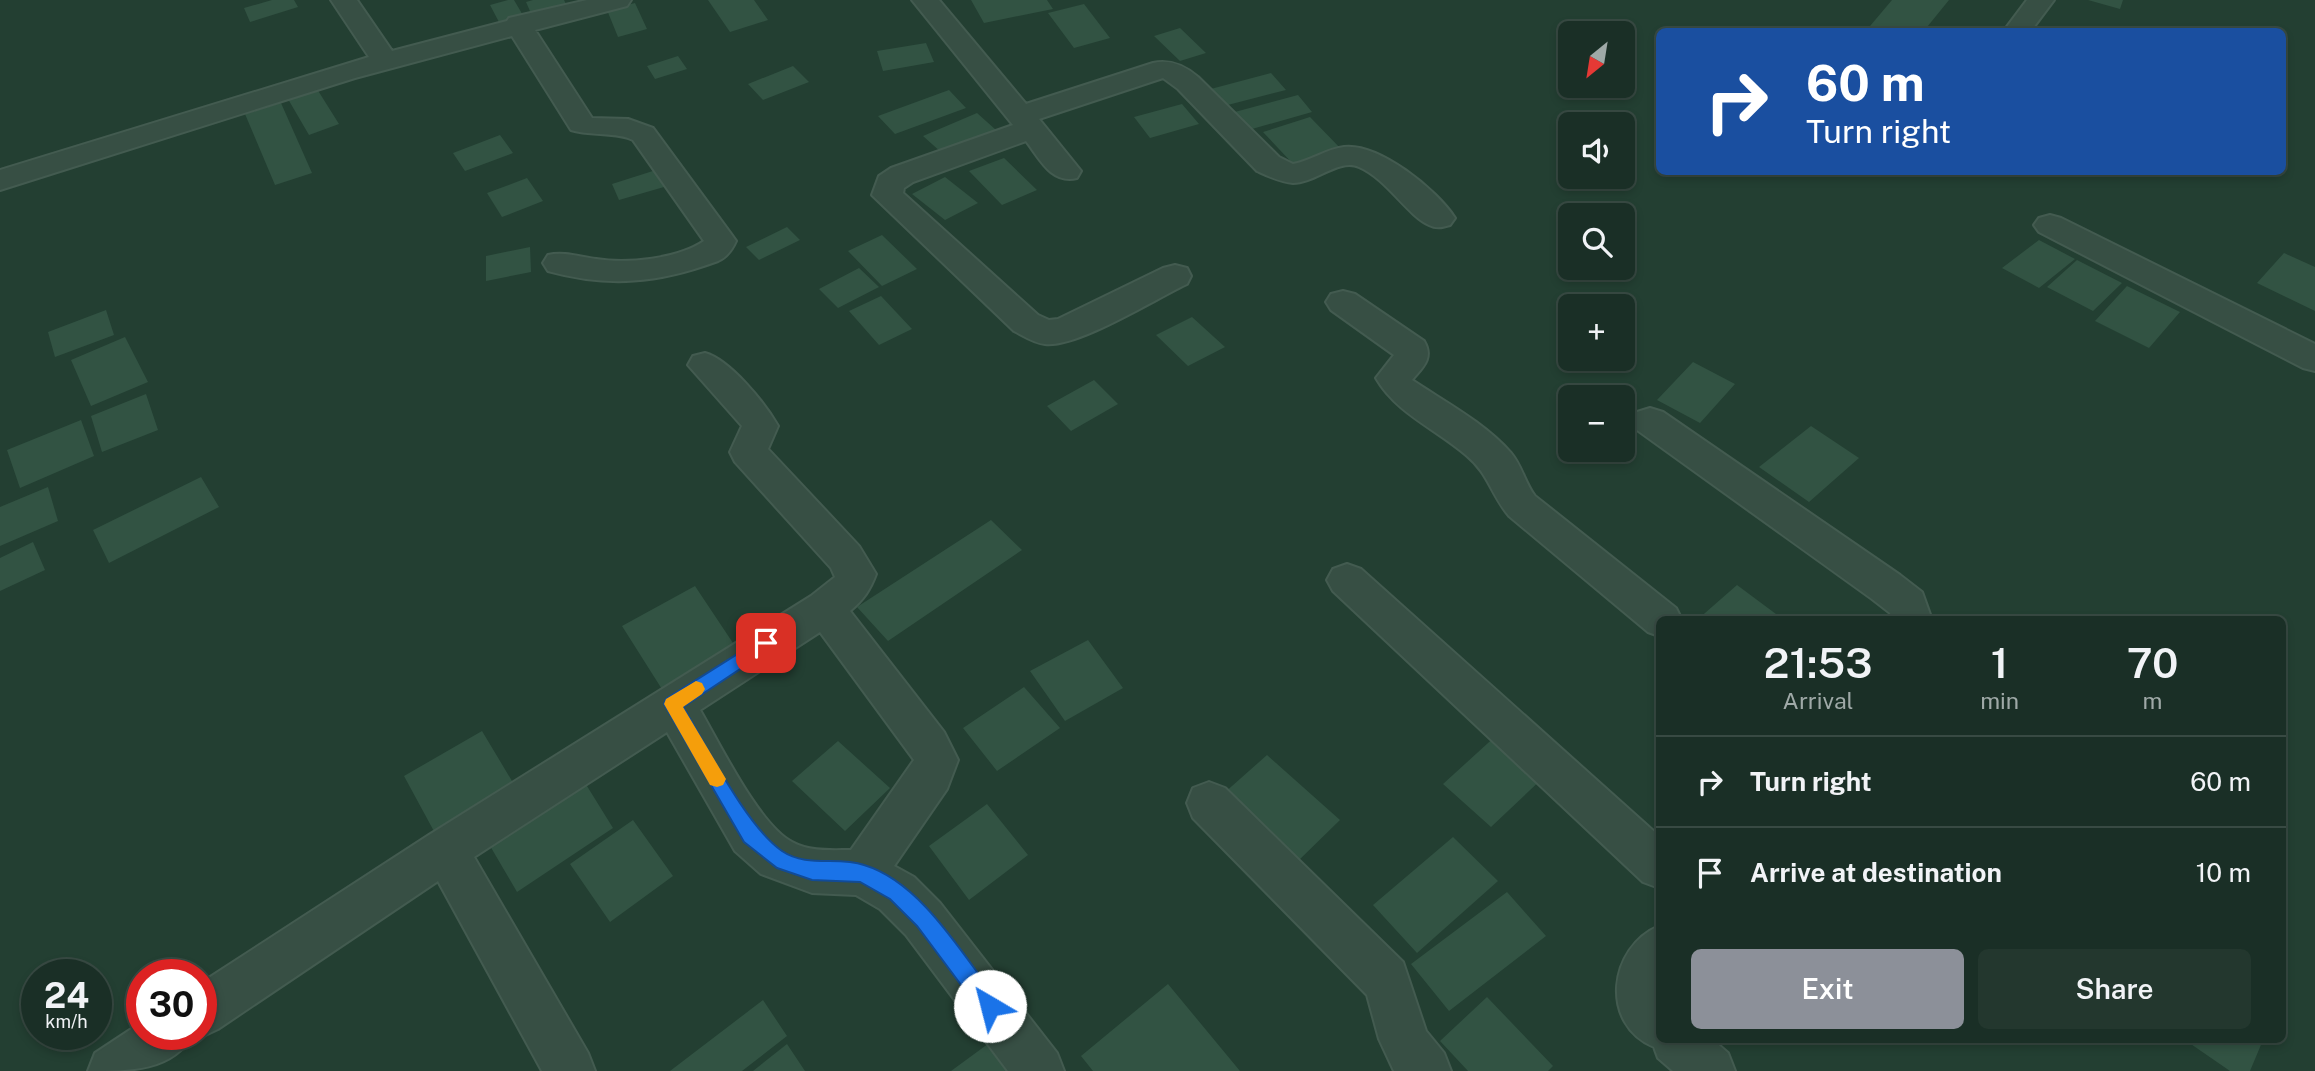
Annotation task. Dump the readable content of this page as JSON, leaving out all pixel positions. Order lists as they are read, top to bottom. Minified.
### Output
{"north":"bottom left","page":{"map_buttons":["+","−"],"turn":["60 m","Turn right"],"eta":["21:53","Arrival","1","min","70","m"],"list":[{"name":"Turn right","value":"60 m"},{"name":"Arrive at destination","value":"10 m"}],"buttons":["Exit","Share"],"speed":"24 km/h","limit":"30"}}
